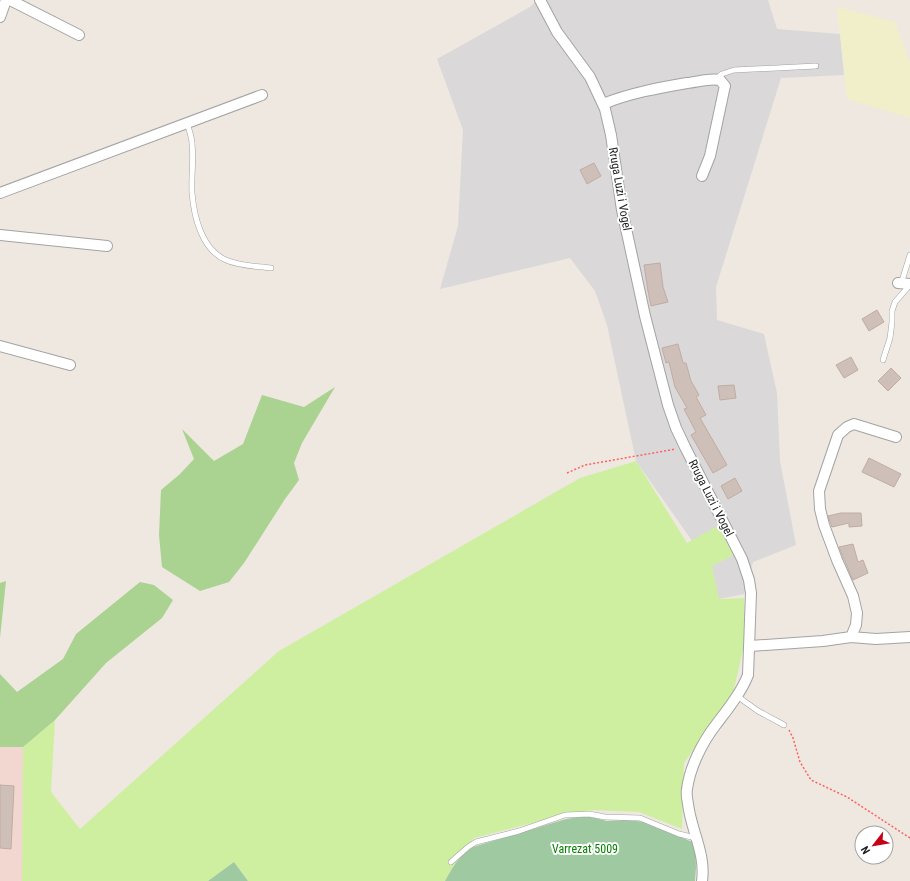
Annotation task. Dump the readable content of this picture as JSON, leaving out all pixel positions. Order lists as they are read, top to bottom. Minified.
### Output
{"streets":{"street":["Rruga Luzi i Vogel"]},"parks":["Varrezat 5009"],"north":"bottom left"}
